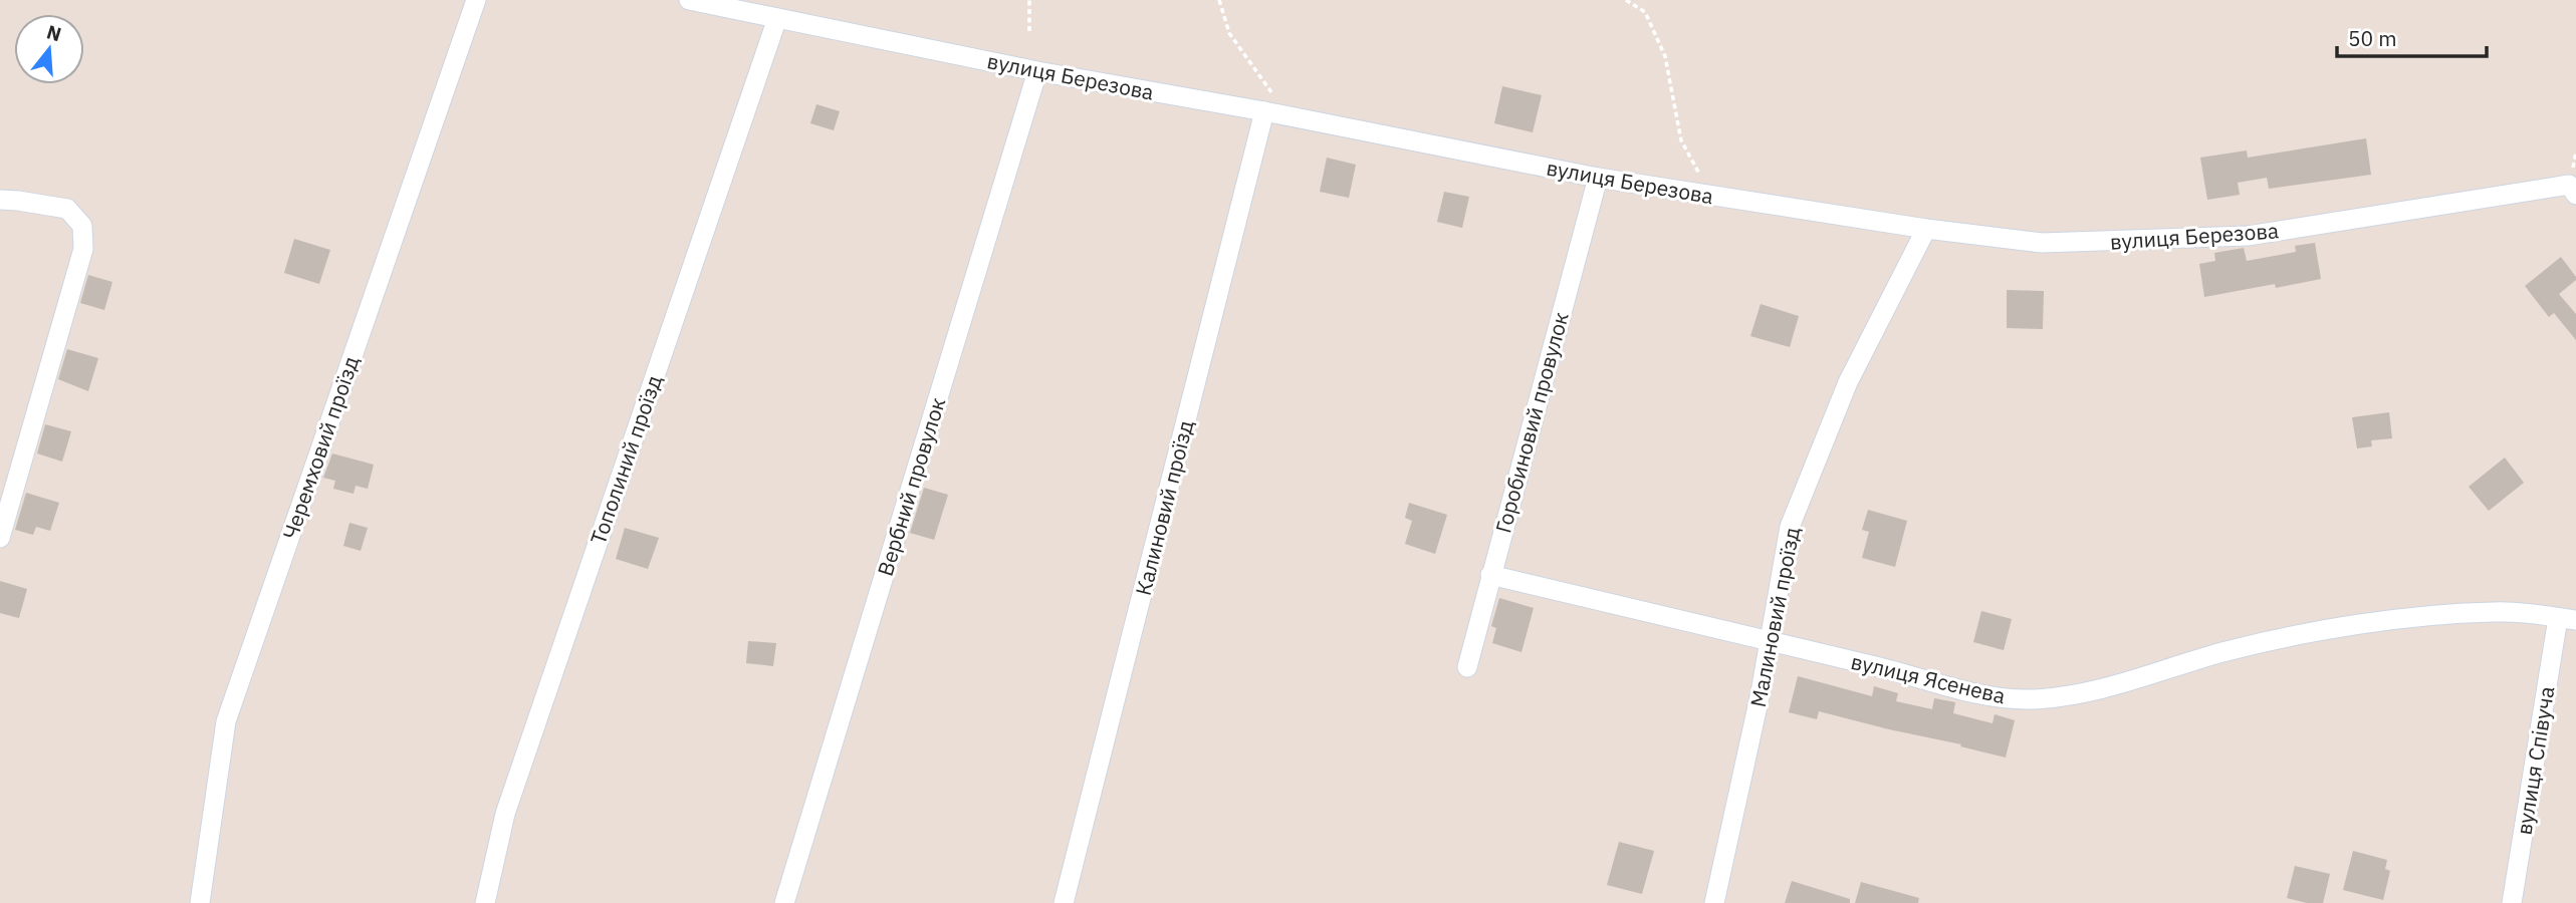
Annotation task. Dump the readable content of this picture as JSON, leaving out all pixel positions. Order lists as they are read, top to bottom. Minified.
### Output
{"streets":{"street":["вулиця Березова","Горобиновий провулок","Черемховий проїзд","Тополиний проїзд","Вербний провулок","Калиновий проїзд","Малиновий проїзд","вулиця Ясенева","вулиця Співуча"]},"crossings":[["вулиця Березова","Горобиновий провулок"],["вулиця Березова","Тополиний проїзд"],["вулиця Березова","Вербний провулок"],["вулиця Березова","Калиновий проїзд"],["вулиця Березова","Малиновий проїзд"],["Горобиновий провулок","вулиця Ясенева"],["Малиновий проїзд","вулиця Ясенева"],["вулиця Ясенева","вулиця Співуча"]],"scale_bar":"50 m","north":"top"}
